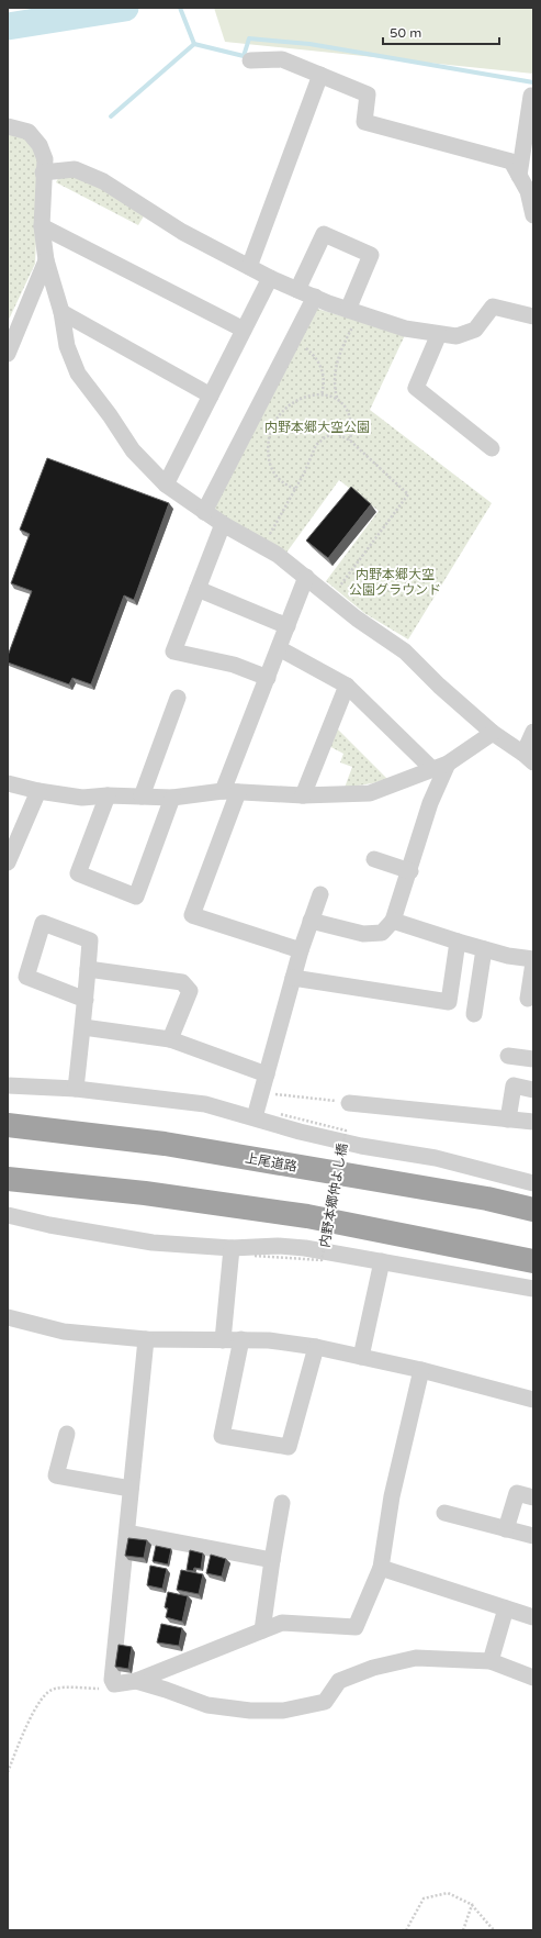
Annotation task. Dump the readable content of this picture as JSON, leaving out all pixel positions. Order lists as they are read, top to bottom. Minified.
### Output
{"streets":{"highway":["上尾道路"],"path":["内野本郷仲よし橋"]},"parks":["内野本郷大空公園","内野本郷大空 公園グラウンド"],"scale_bar":"50 m"}
